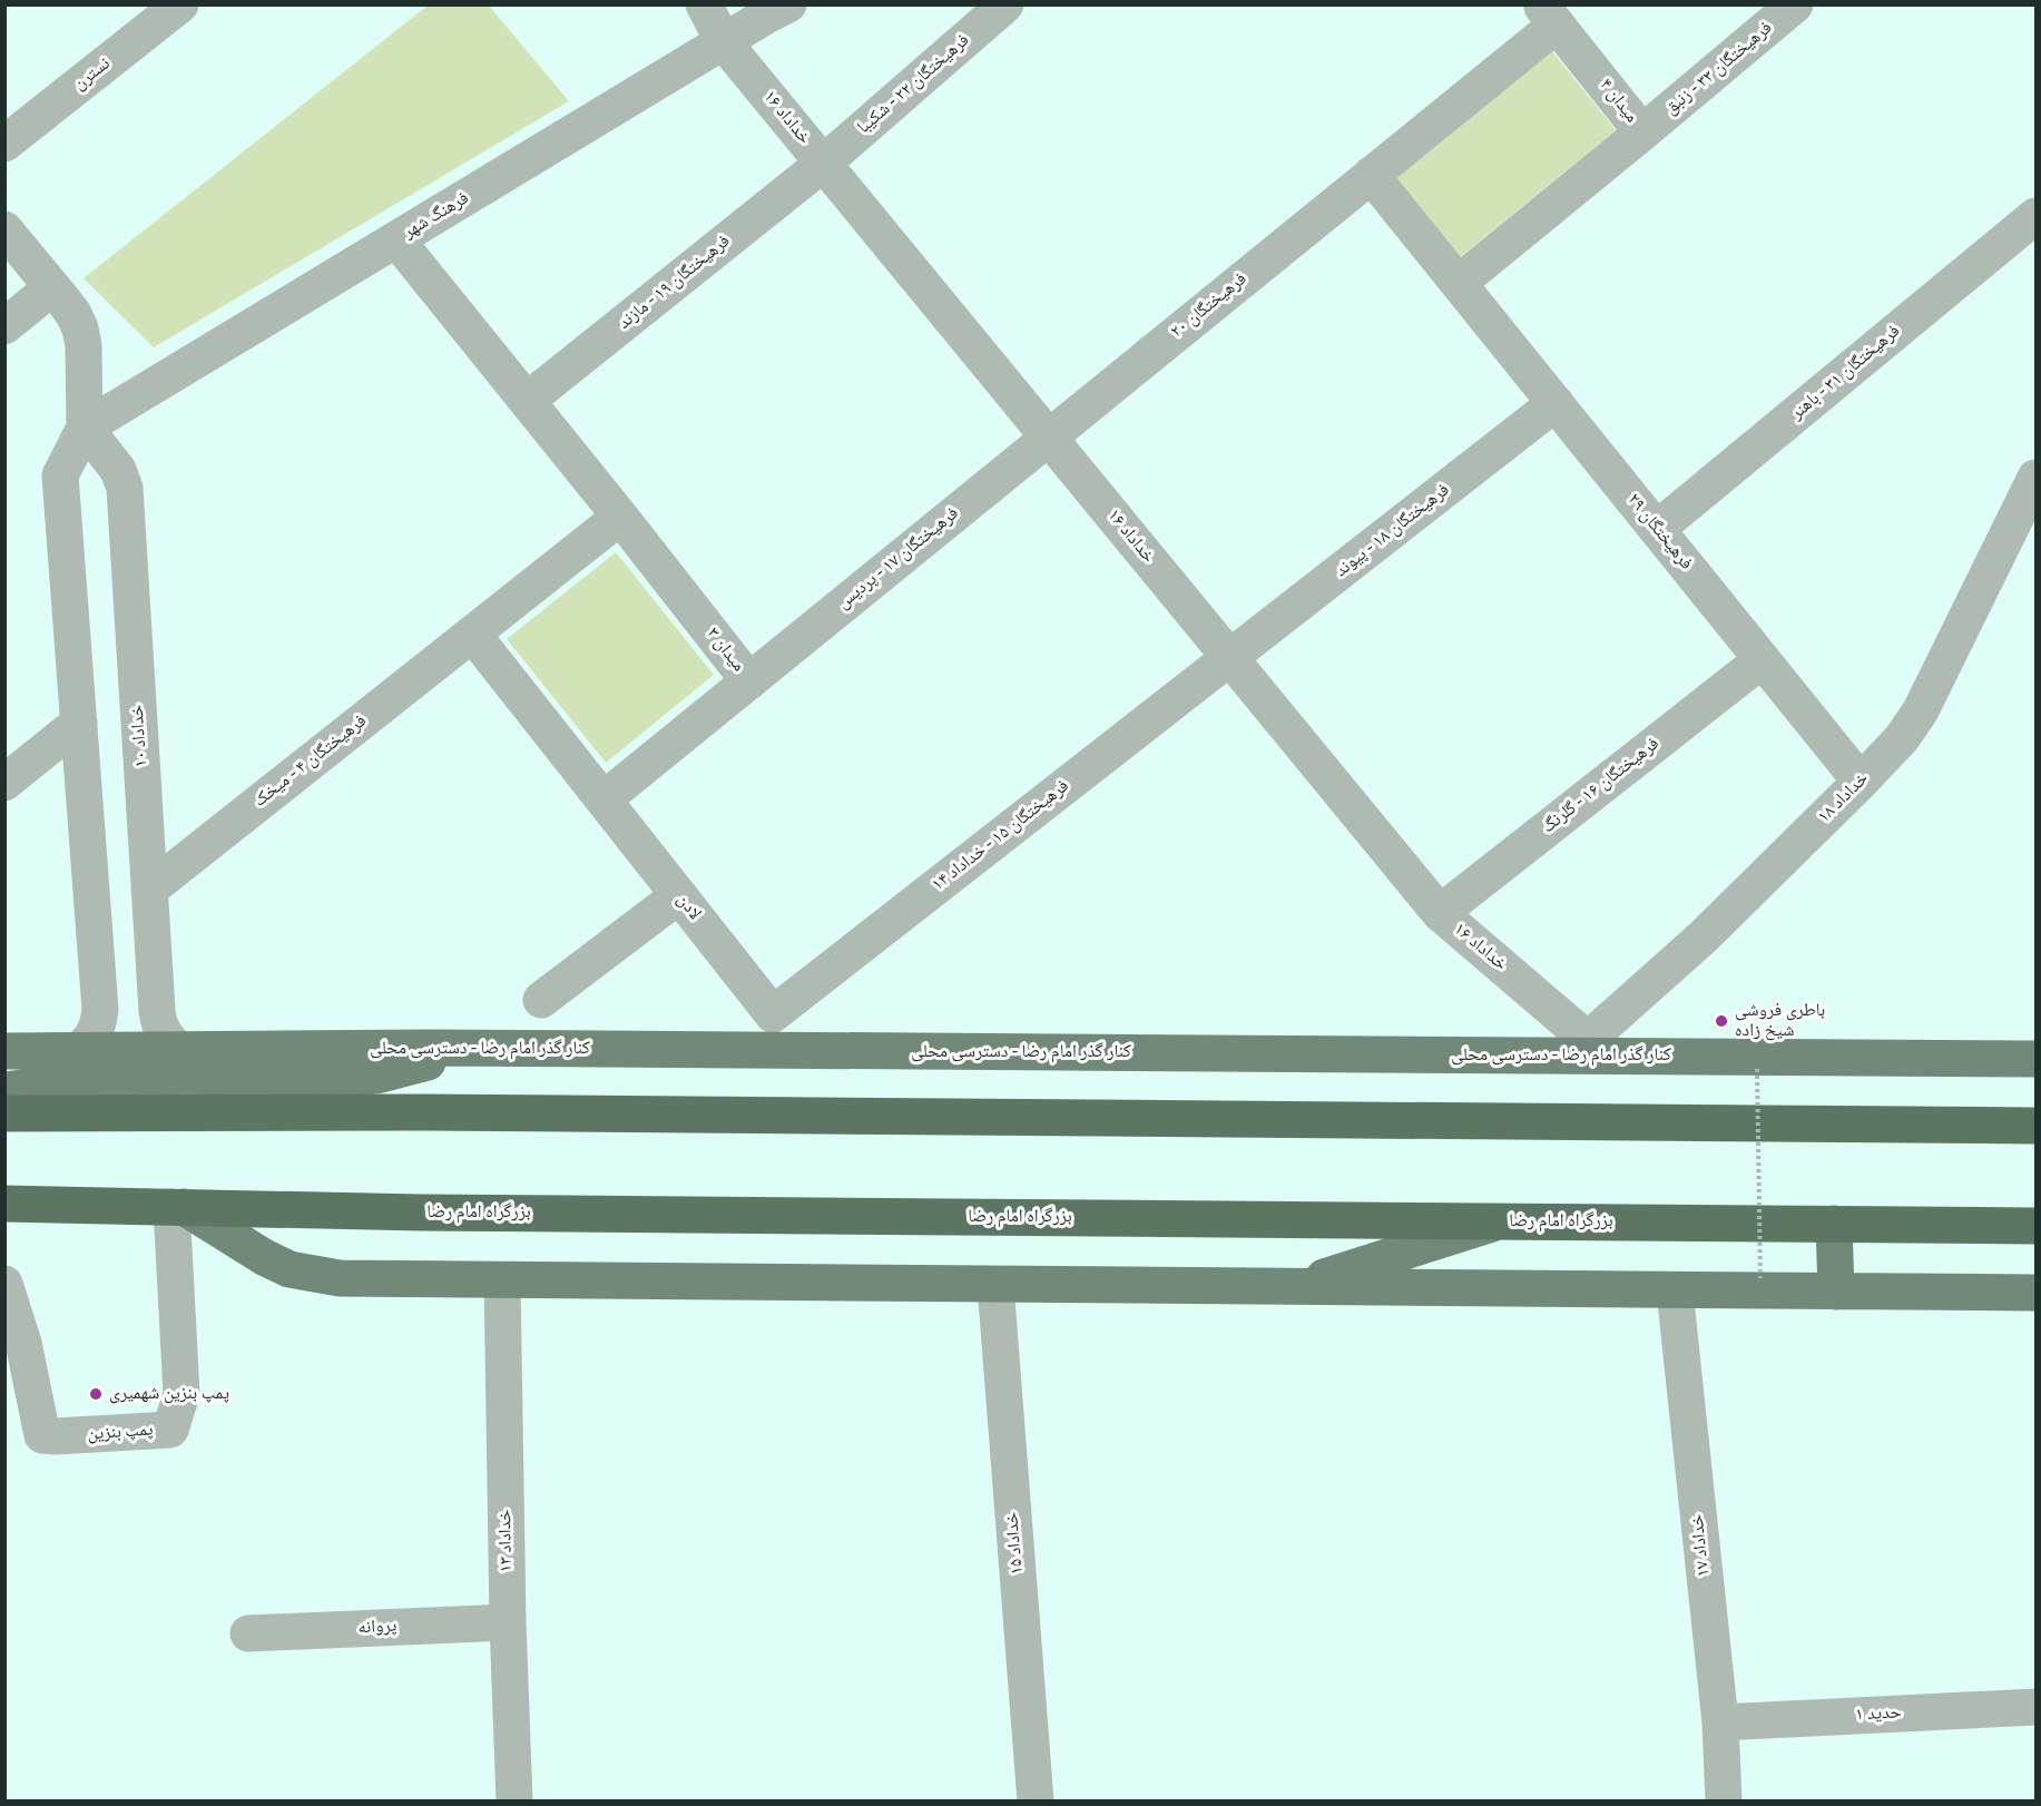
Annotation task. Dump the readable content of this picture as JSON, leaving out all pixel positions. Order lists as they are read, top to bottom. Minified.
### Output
{"streets":{"highway":["بزرگراه امام رضا"],"main road":["کنار گذر امام رضا - دسترسی محلی"],"street":["فرهیختگان ۳۳ - زنبق","نسترن","فرهیختگان ۲۲ - شکیبا","میدان ۴","خداداد ۱۶","فرهنگ شهر","فرهیختگان ۱۹ - مازند","فرهیختگان ۲۰","فرهیختگان ۳۱ - باهنر","فرهیختگان ۱۸ - پیوند","فرهیختگان ۲۹","فرهیختگان ۱۷ - پردیس","میدان ۳","خداداد ۱۰","فرهیختگان ۴ - میخک","فرهیختگان ۱۶ - گلرنگ","خداداد ۱۸","فرهیختگان ۱۵ - خداداد ۱۴","لادن","پمپ بنزین","خداداد ۱۳","خداداد ۱۵","خداداد ۱۷","پروانه","حدید ۱"]},"crossings":[["فرهیختگان ۳۳ - زنبق","میدان ۴"],["فرهیختگان ۲۲ - شکیبا","خداداد ۱۶"],["فرهیختگان ۲۲ - شکیبا","فرهیختگان ۱۹ - مازند"],["میدان ۴","فرهیختگان ۲۰"],["میدان ۴","فرهیختگان ۲۹"],["خداداد ۱۶","فرهنگ شهر"],["خداداد ۱۶","فرهیختگان ۱۹ - مازند"],["خداداد ۱۶","فرهیختگان ۲۰"],["خداداد ۱۶","فرهیختگان ۱۸ - پیوند"],["خداداد ۱۶","فرهیختگان ۱۷ - پردیس"],["خداداد ۱۶","فرهیختگان ۱۶ - گلرنگ"],["خداداد ۱۶","خداداد ۱۸"],["خداداد ۱۶","فرهیختگان ۱۵ - خداداد ۱۴"],["خداداد ۱۶","کنار گذر امام رضا - دسترسی محلی"],["فرهنگ شهر","میدان ۳"],["فرهنگ شهر","خداداد ۱۰"],["فرهیختگان ۱۹ - مازند","میدان ۳"],["فرهیختگان ۲۰","فرهیختگان ۱۷ - پردیس"],["فرهیختگان ۳۱ - باهنر","فرهیختگان ۲۹"],["فرهیختگان ۱۸ - پیوند","فرهیختگان ۲۹"],["فرهیختگان ۱۸ - پیوند","فرهیختگان ۱۵ - خداداد ۱۴"],["فرهیختگان ۲۹","فرهیختگان ۱۶ - گلرنگ"],["فرهیختگان ۲۹","خداداد ۱۸"],["فرهیختگان ۱۷ - پردیس","میدان ۳"],["میدان ۳","لادن"],["خداداد ۱۰","فرهیختگان ۴ - میخک"],["خداداد ۱۰","کنار گذر امام رضا - دسترسی محلی"],["خداداد ۱۸","کنار گذر امام رضا - دسترسی محلی"],["فرهیختگان ۱۵ - خداداد ۱۴","لادن"],["بزرگراه امام رضا","پمپ بنزین"],["خداداد ۱۳","پروانه"],["خداداد ۱۷","حدید ۱"]],"places":["باطری فروشی شیخ زاده","پمپ بنزین شهمیری"]}
